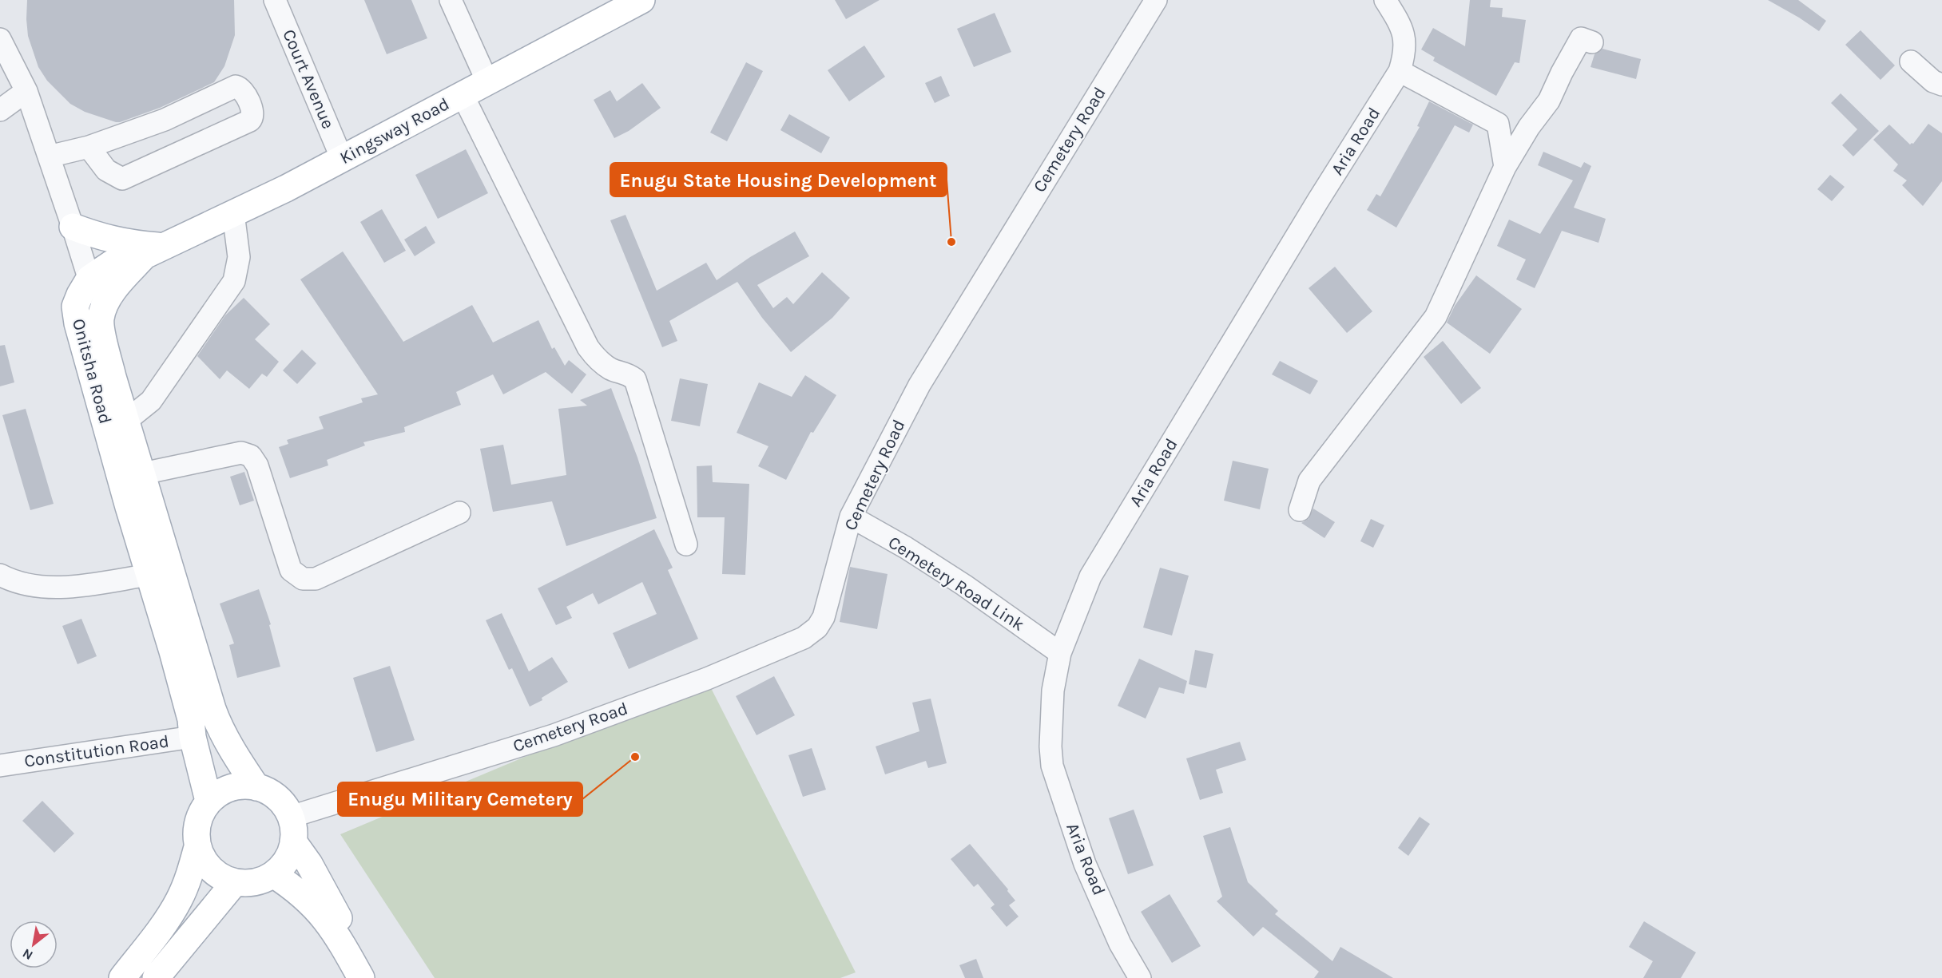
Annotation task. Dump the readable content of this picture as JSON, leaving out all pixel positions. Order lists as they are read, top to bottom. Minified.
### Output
{"streets":{"main road":["Kingsway Road","Onitsha Road"],"street":["Court Avenue","Cemetery Road","Aria Road","Cemetery Road Link","Constitution Road"]},"crossings":[["Court Avenue","Kingsway Road"],["Kingsway Road","Onitsha Road"],["Cemetery Road","Onitsha Road"],["Cemetery Road","Cemetery Road Link"],["Aria Road","Cemetery Road Link"],["Onitsha Road","Constitution Road"]],"places":["Enugu State Housing Development","Enugu Military Cemetery"],"north":"bottom left"}
